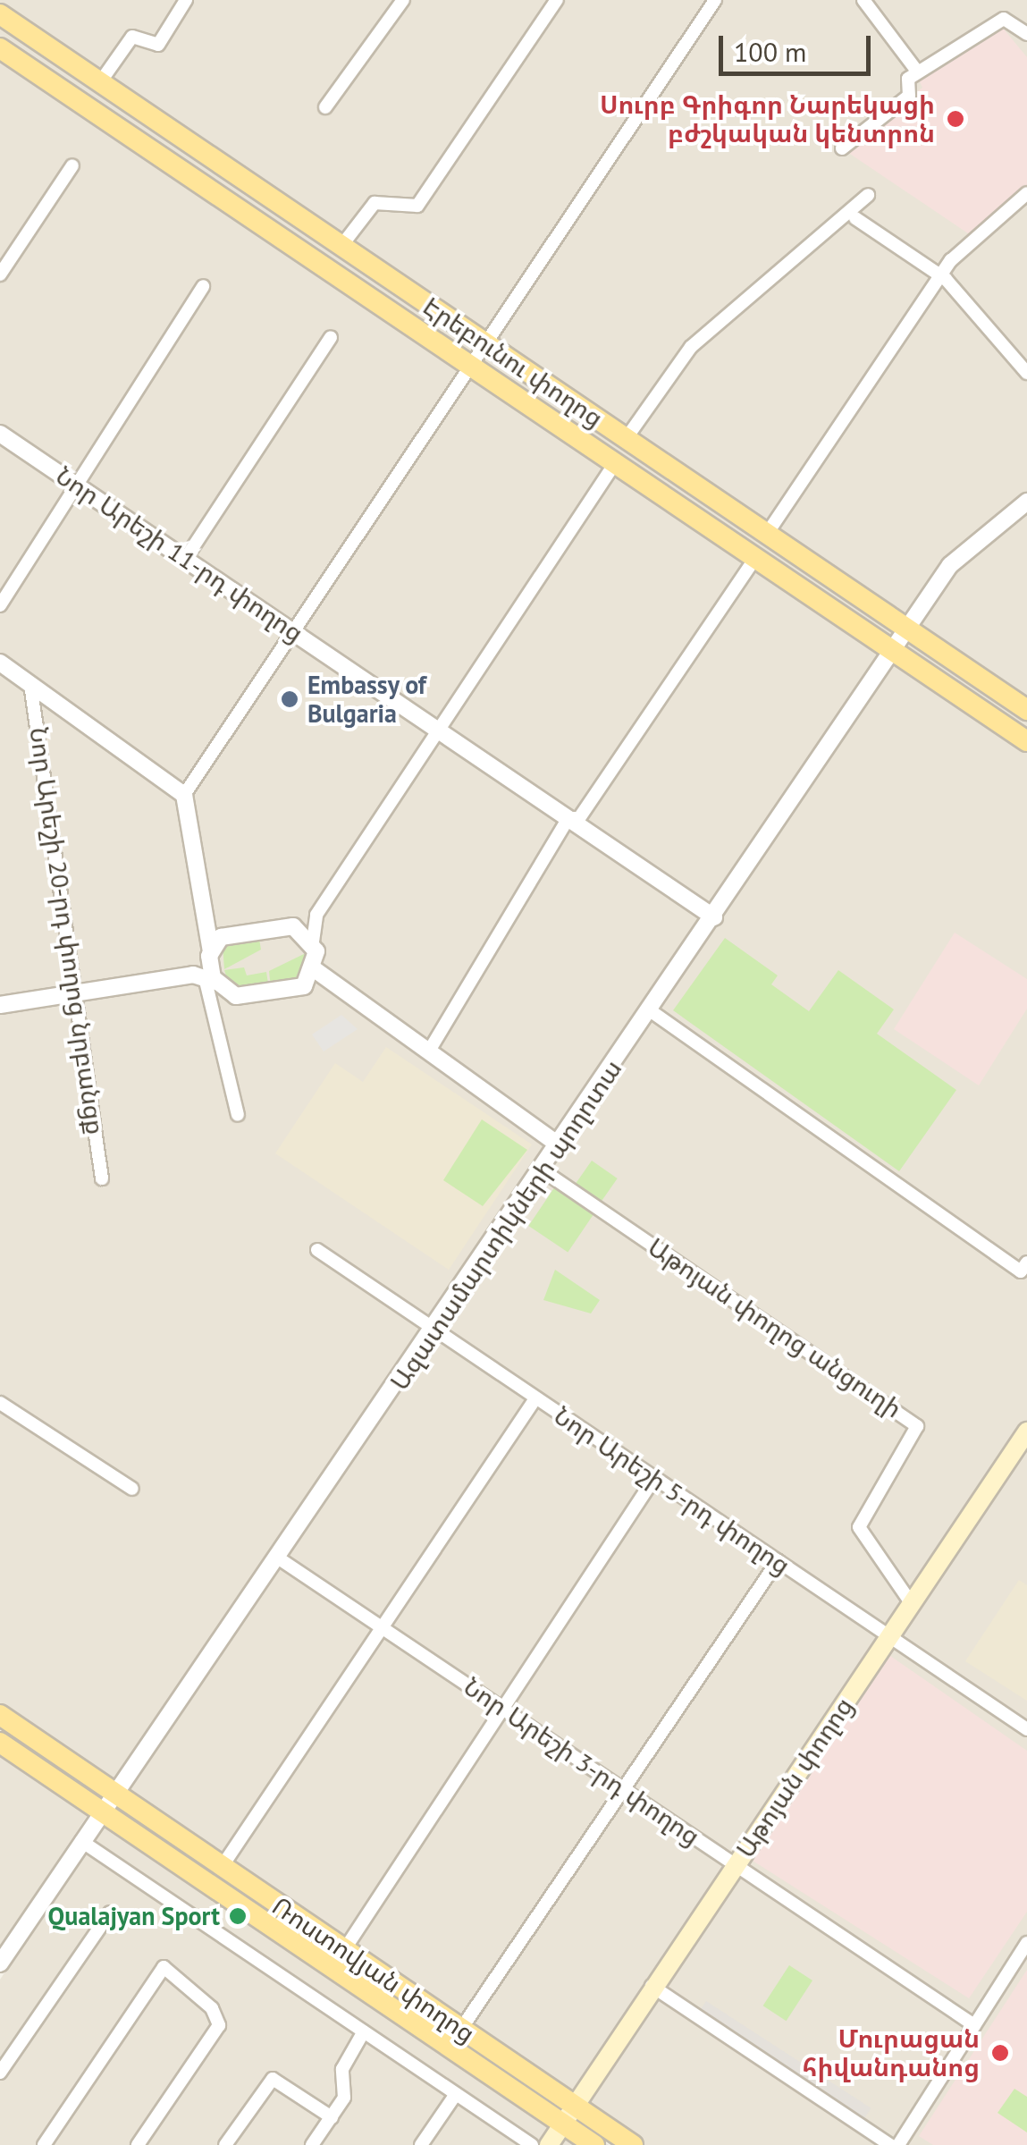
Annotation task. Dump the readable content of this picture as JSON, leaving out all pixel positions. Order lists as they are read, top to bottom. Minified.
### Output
{"streets":{"main road":["Էրեբունու փողոց","Աթոյան փողոց","Ռոստովյան փողոց"],"street":["Նոր Արեշի 11-րդ փողոց","Նոր Արեշի 20-րդ փողոց նրբանցք","Ազատամարտիկների պողոտա","Աթոյան փողոց անցուղի","Նոր Արեշի 5-րդ փողոց","Նոր Արեշի 3-րդ փողոց"]},"crossings":[["Էրեբունու փողոց","Ազատամարտիկների պողոտա"],["Նոր Արեշի 11-րդ փողոց","Ազատամարտիկների պողոտա"],["Ազատամարտիկների պողոտա","Աթոյան փողոց անցուղի"],["Ազատամարտիկների պողոտա","Նոր Արեշի 5-րդ փողոց"],["Ազատամարտիկների պողոտա","Նոր Արեշի 3-րդ փողոց"],["Ազատամարտիկների պողոտա","Ռոստովյան փողոց"],["Աթոյան փողոց անցուղի","Աթոյան փողոց"],["Նոր Արեշի 5-րդ փողոց","Աթոյան փողոց"],["Նոր Արեշի 3-րդ փողոց","Աթոյան փողոց"],["Աթոյան փողոց","Ռոստովյան փողոց"]],"places":["Սուրբ Գրիգոր Նարեկացի բժշկական կենտրոն","Embassy of Bulgaria","Qualajyan Sport","Մուրացան հիվանդանոց"],"scale_bar":"100 m"}
